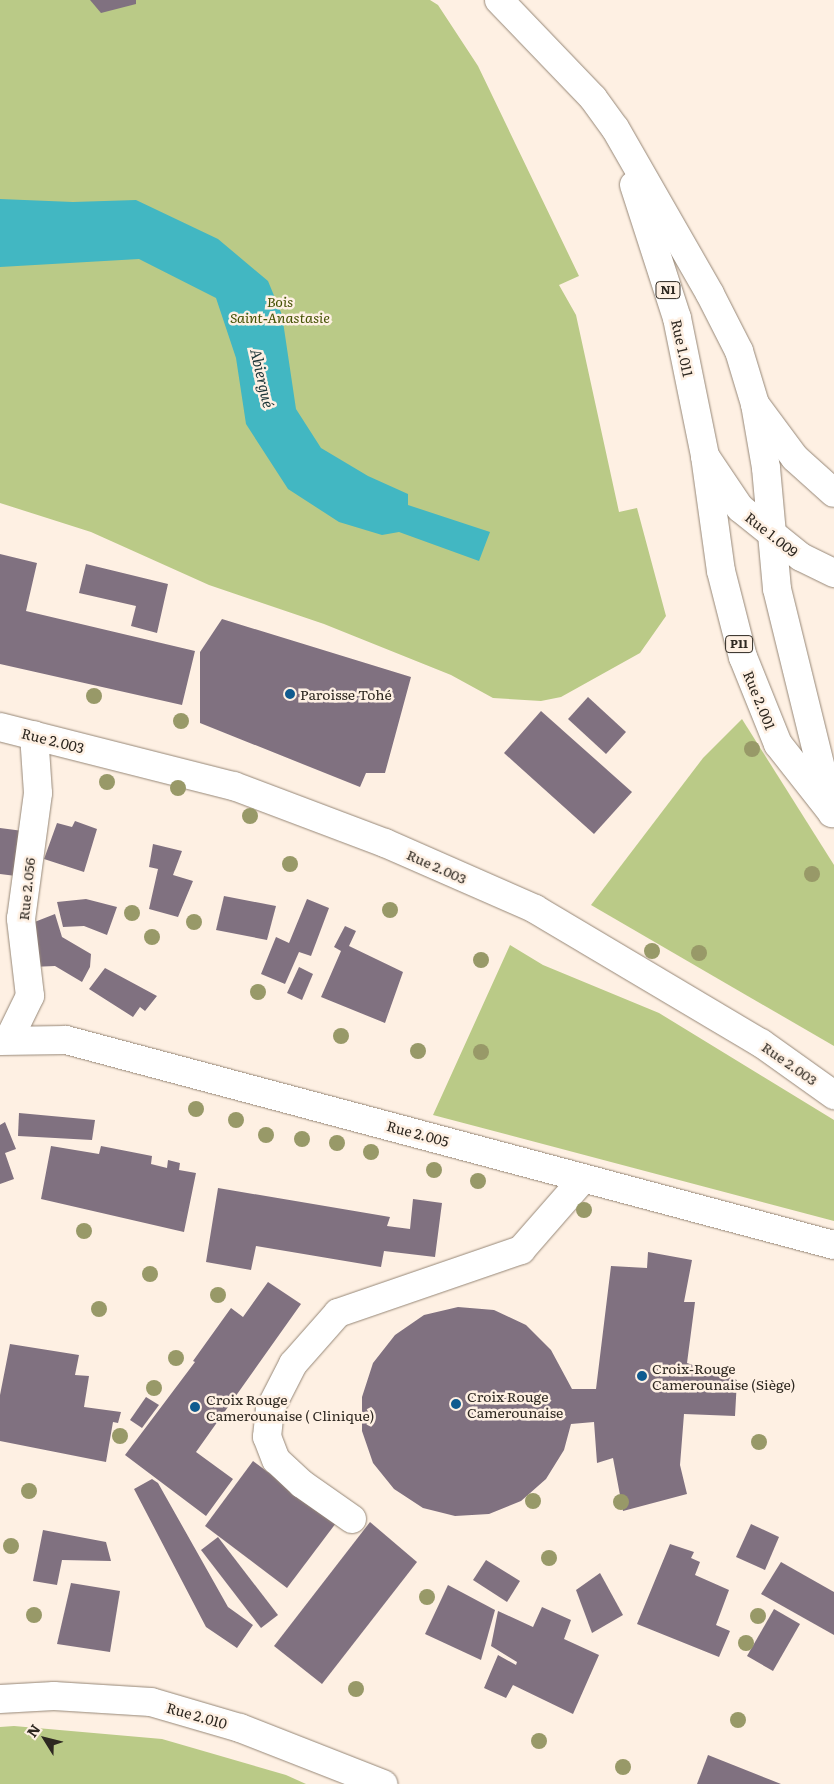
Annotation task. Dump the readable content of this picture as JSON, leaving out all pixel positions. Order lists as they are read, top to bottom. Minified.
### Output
{"streets":{"main road":["N1","Rue 1.011","Rue 1.009","P11","Rue 2.001","Rue 2.003","Rue 2.056","Rue 2.005","Rue 2.010"]},"crossings":[["N1","Rue 1.011"],["Rue 1.011","Rue 1.009"],["Rue 1.011","Rue 2.001"],["Rue 1.009","Rue 2.001"],["Rue 2.003","Rue 2.056"],["Rue 2.056","Rue 2.005"]],"water":["Abiergué"],"parks":["Bois Saint-Anastasie"],"places":["Paroisse Tohé","Croix-Rouge Camerounaise (Siège)","Croix Rouge Camerounaise","Croix Rouge Camerounaise ( Clinique)"],"north":"top left"}
